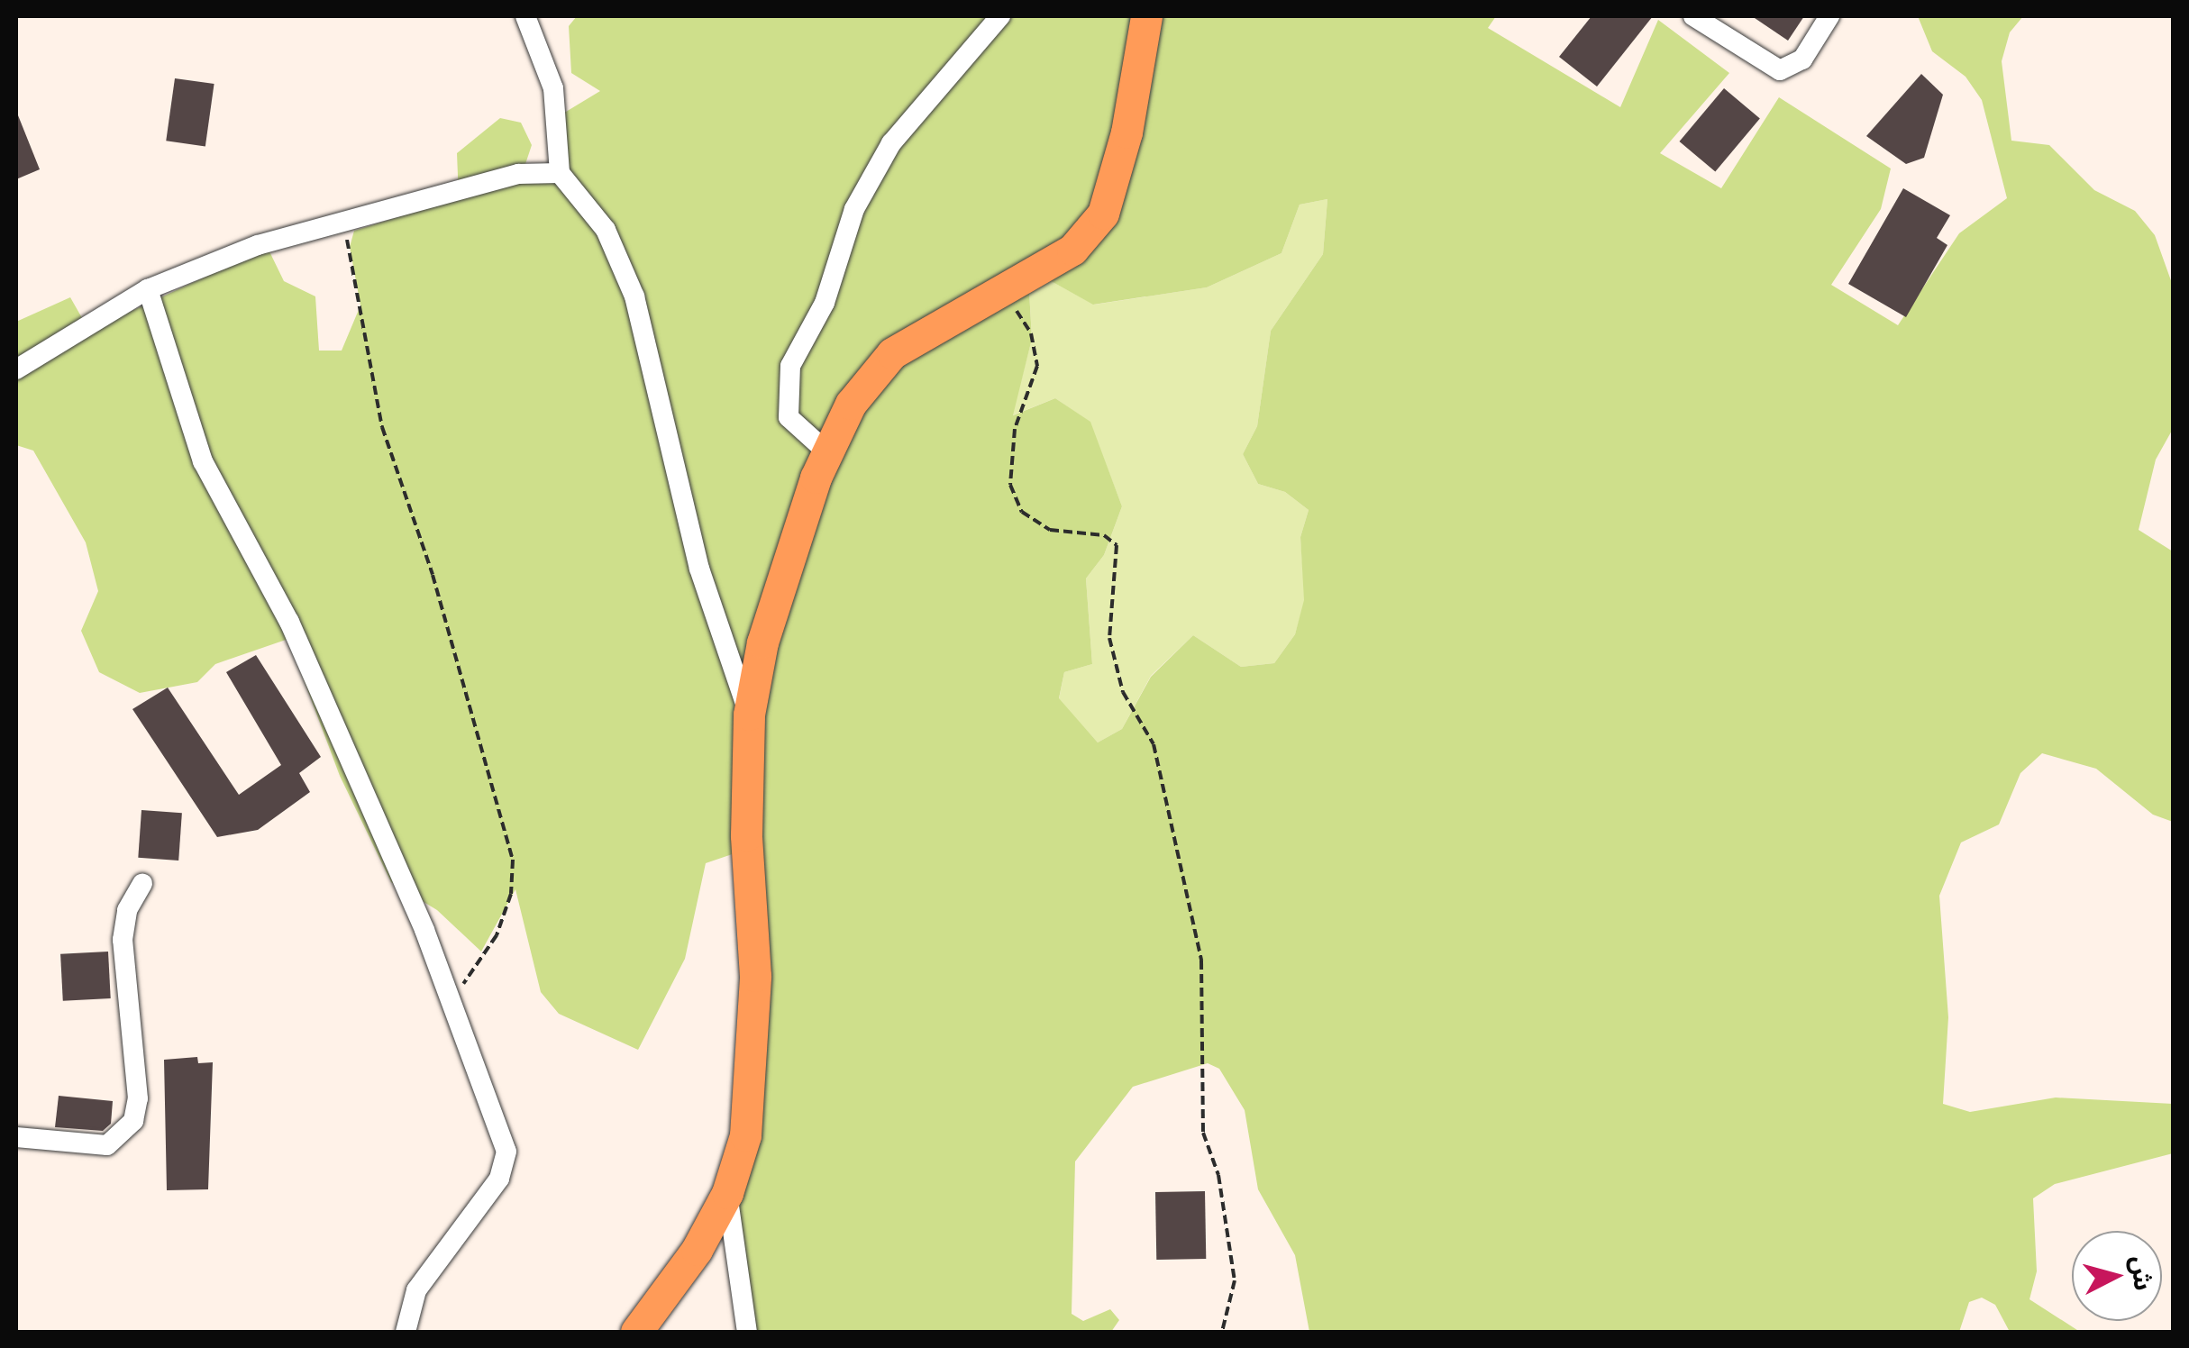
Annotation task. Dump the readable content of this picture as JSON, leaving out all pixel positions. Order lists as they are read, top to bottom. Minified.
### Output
{"north":"right"}
